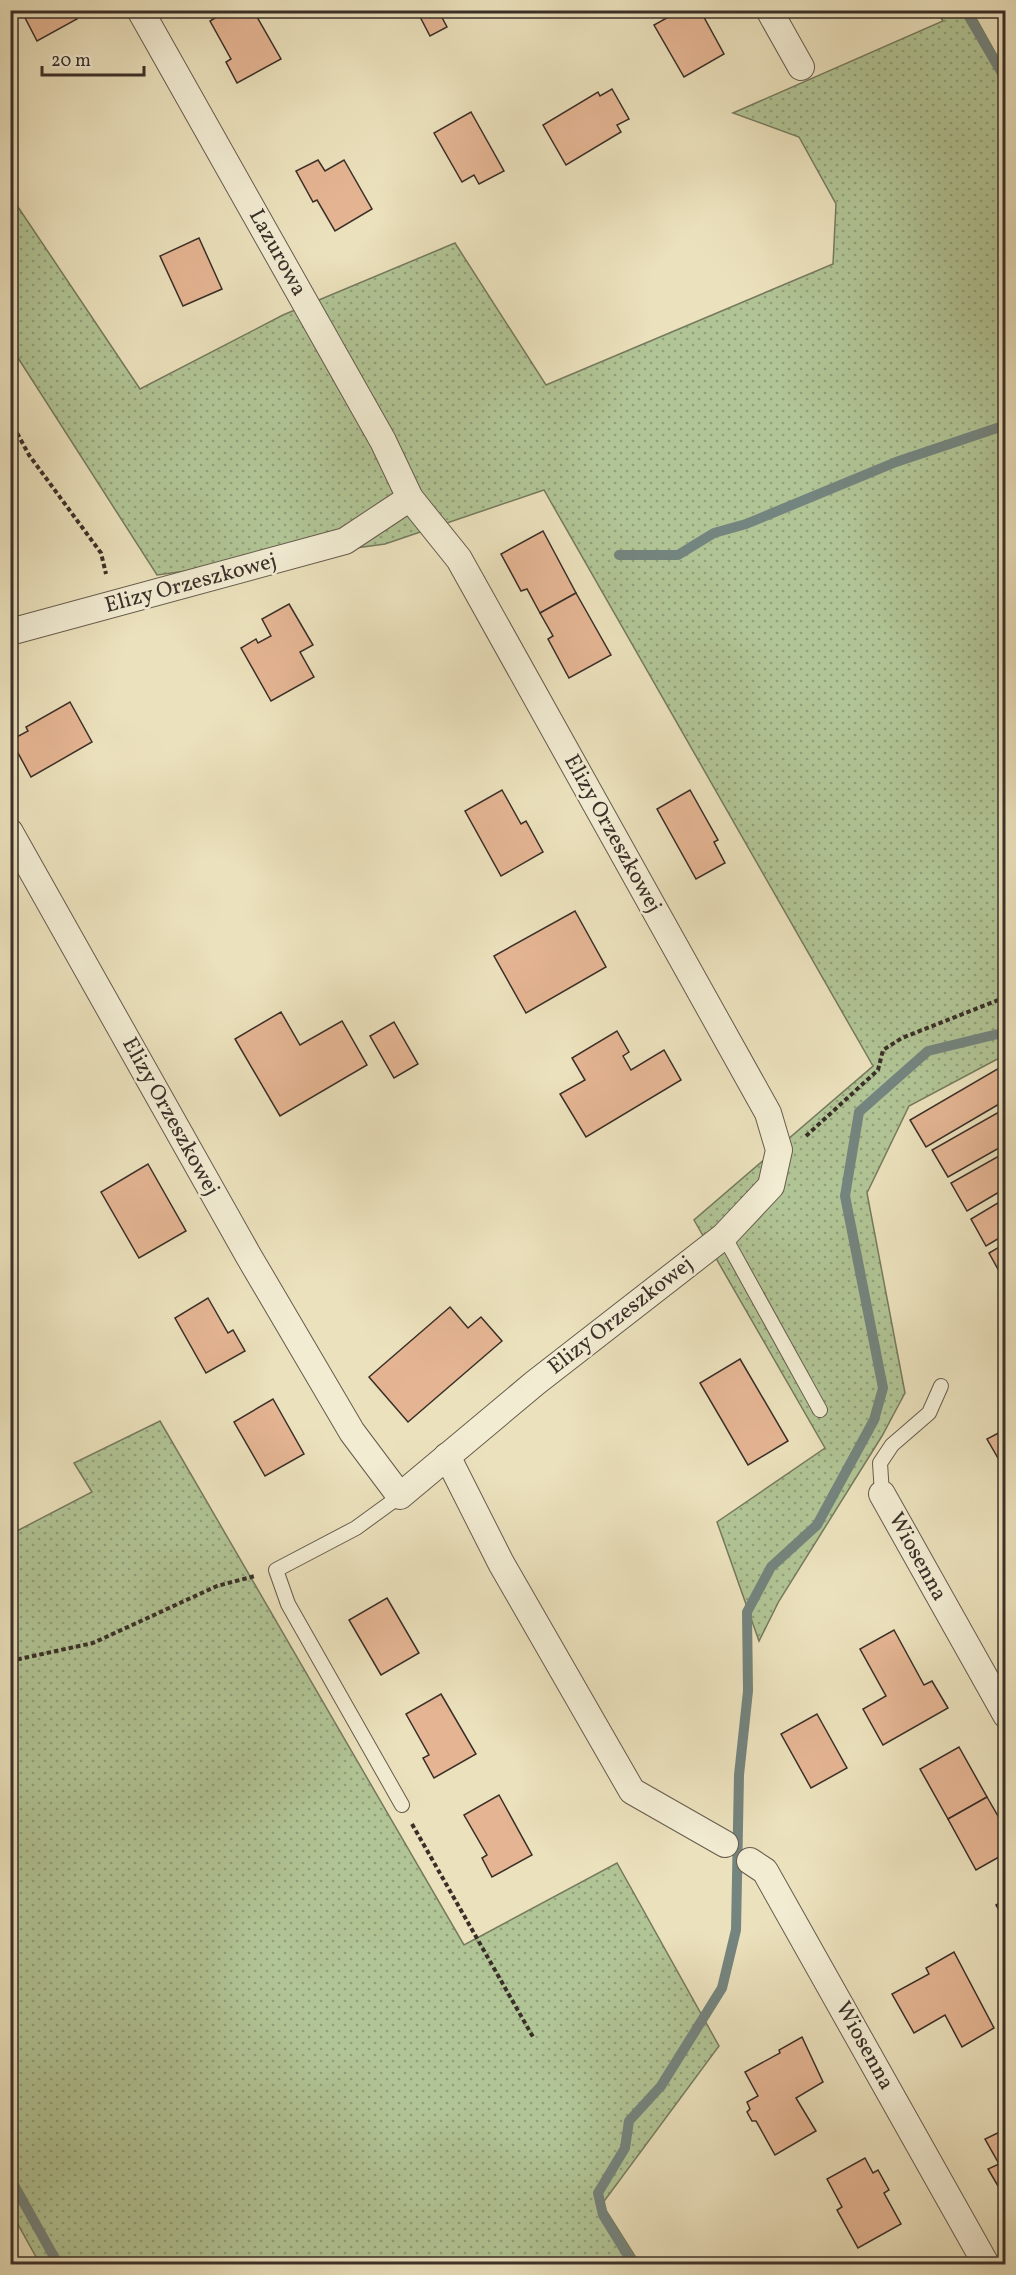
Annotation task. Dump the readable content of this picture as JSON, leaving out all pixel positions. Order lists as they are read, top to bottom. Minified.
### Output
{"streets":{"street":["Lazurowa","Elizy Orzeszkowej","Wiosenna"]},"crossings":[["Lazurowa","Elizy Orzeszkowej"],["Elizy Orzeszkowej","Wiosenna"]],"scale_bar":"20 m"}
